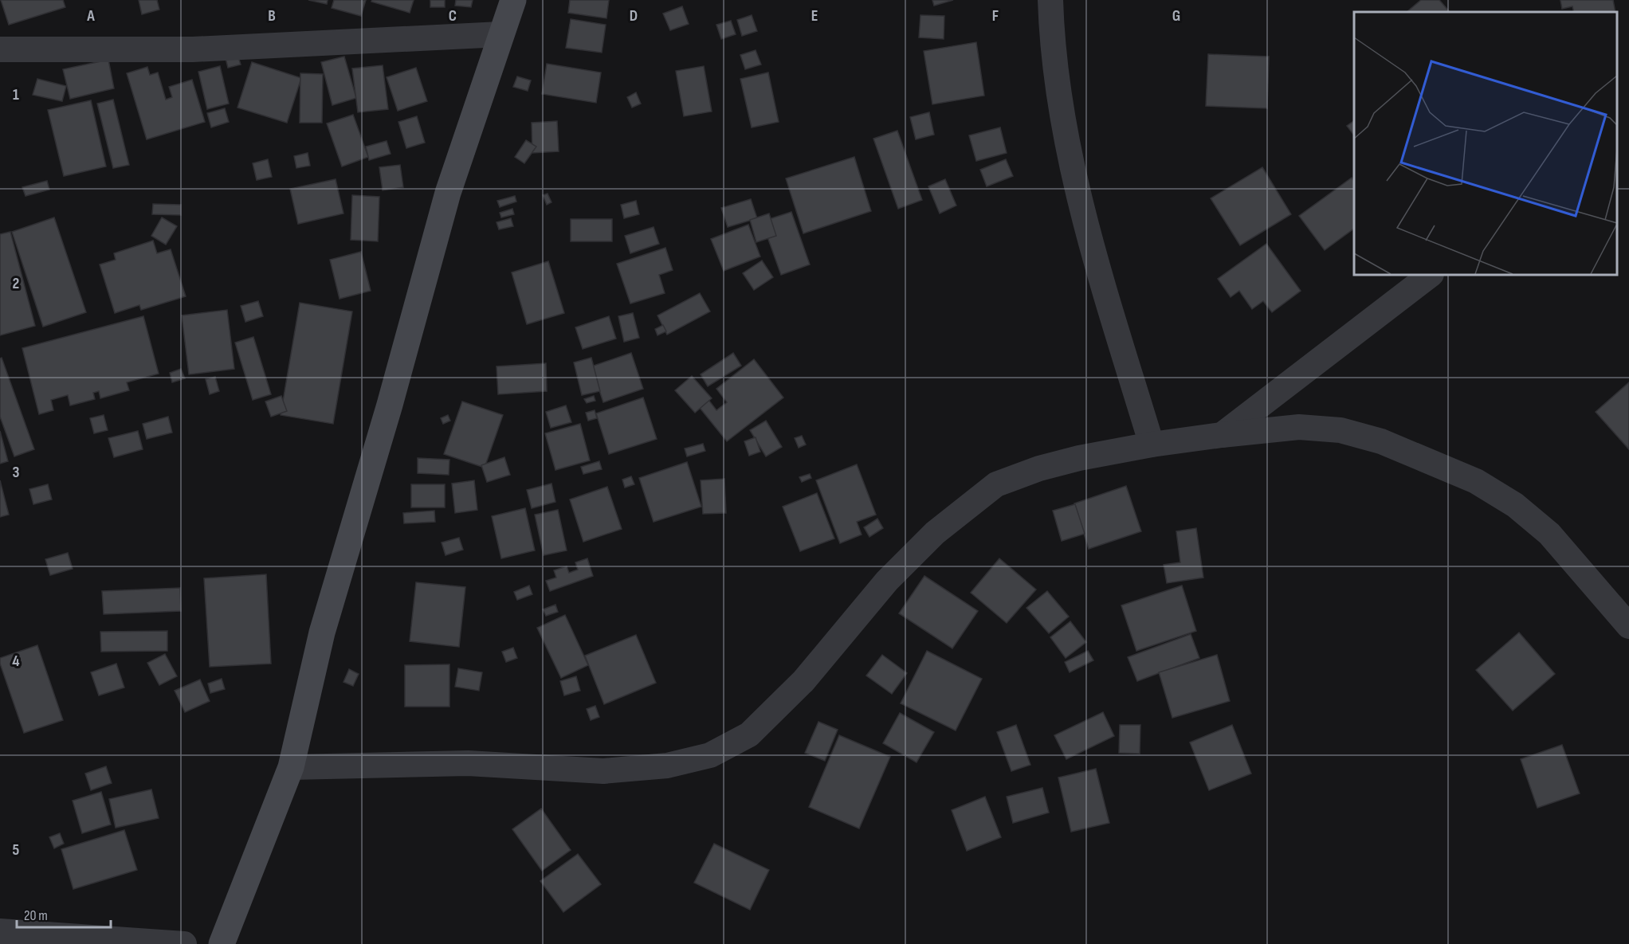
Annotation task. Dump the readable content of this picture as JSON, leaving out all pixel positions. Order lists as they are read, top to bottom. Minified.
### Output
{"scale_bar":"20 m","grid":{"columns":["A","B","C","D","E","F","G"],"rows":["1","2","3","4","5"]}}
